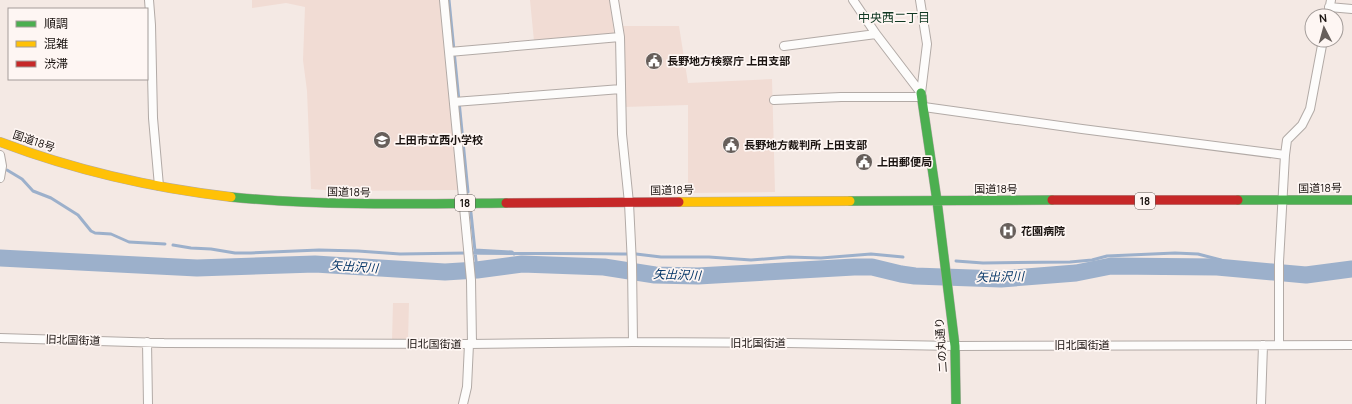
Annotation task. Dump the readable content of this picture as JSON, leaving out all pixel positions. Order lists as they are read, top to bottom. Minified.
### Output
{"streets":{"main road":["国道18号","18","二の丸通り"],"street":["旧北国街道"]},"crossings":[["国道18号","二の丸通り"],["旧北国街道","二の丸通り"]],"districts":["中央西二丁目"],"water":["矢出沢川"],"places":{"public building":["長野地方検察庁 上田支部","長野地方裁判所 上田支部","上田郵便局"],"school or university":["上田市立西小学校"],"hospital":["花園病院"]},"legend":["順調","混雑","渋滞"],"north":"top"}
